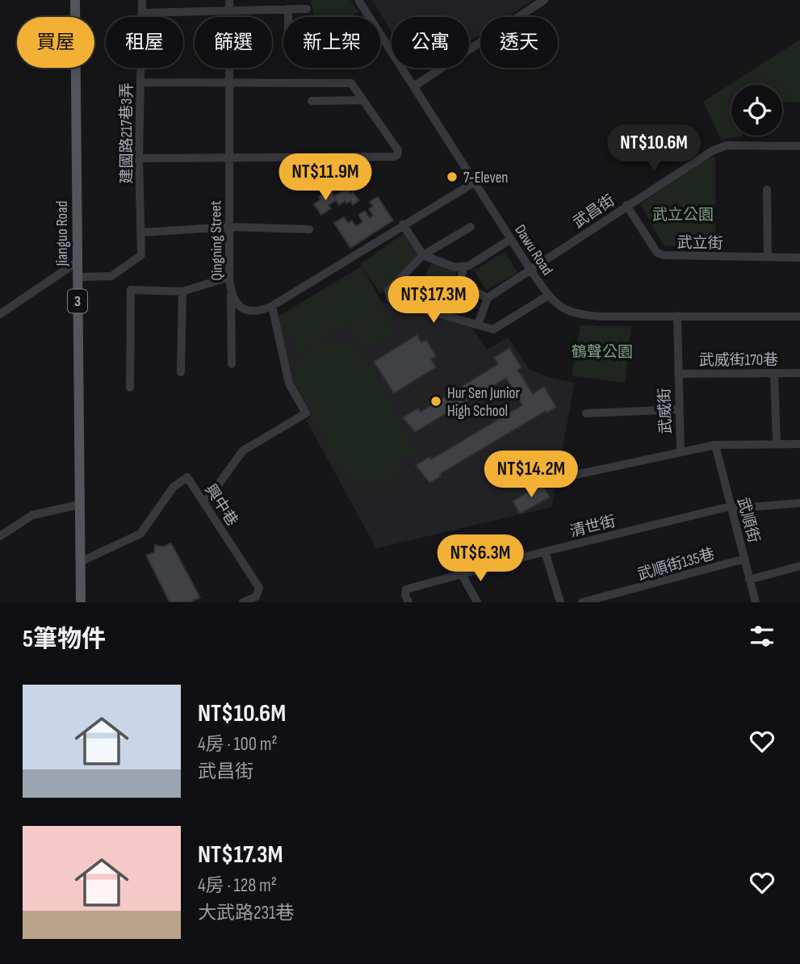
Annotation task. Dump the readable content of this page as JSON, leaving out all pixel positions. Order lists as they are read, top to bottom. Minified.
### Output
{"streets":{"main road":["Jianguo Road","3"],"street":["建國路217巷3弄","武昌街","Qingning Street","武立街","Dawu Road","武威街170巷","武威街","興中巷","武順街","清世街","武順街135巷"]},"crossings":[["建國路217巷3弄","Jianguo Road"],["武昌街","武立街"],["武昌街","Dawu Road"],["Jianguo Road","興中巷"],["Qingning Street","Dawu Road"],["Dawu Road","武威街"],["武威街170巷","武威街"],["武威街","武順街"],["武順街","清世街"],["武順街","武順街135巷"]],"parks":["武立公園","鶴聲公園"],"places":["7-Eleven","Hur Sen Junior High School"],"page":{"chip":["買屋","租屋","篩選","新上架","公寓","透天"],"price":["NT$10.6M","NT$11.9M","NT$17.3M","NT$14.2M","NT$6.3M"],"heading":"5筆物件","list":[{"name":"NT$10.6M","note":"4房 · 100 m² · 武昌街"},{"name":"NT$17.3M","note":"4房 · 128 m² · 大武路231巷"}]}}
